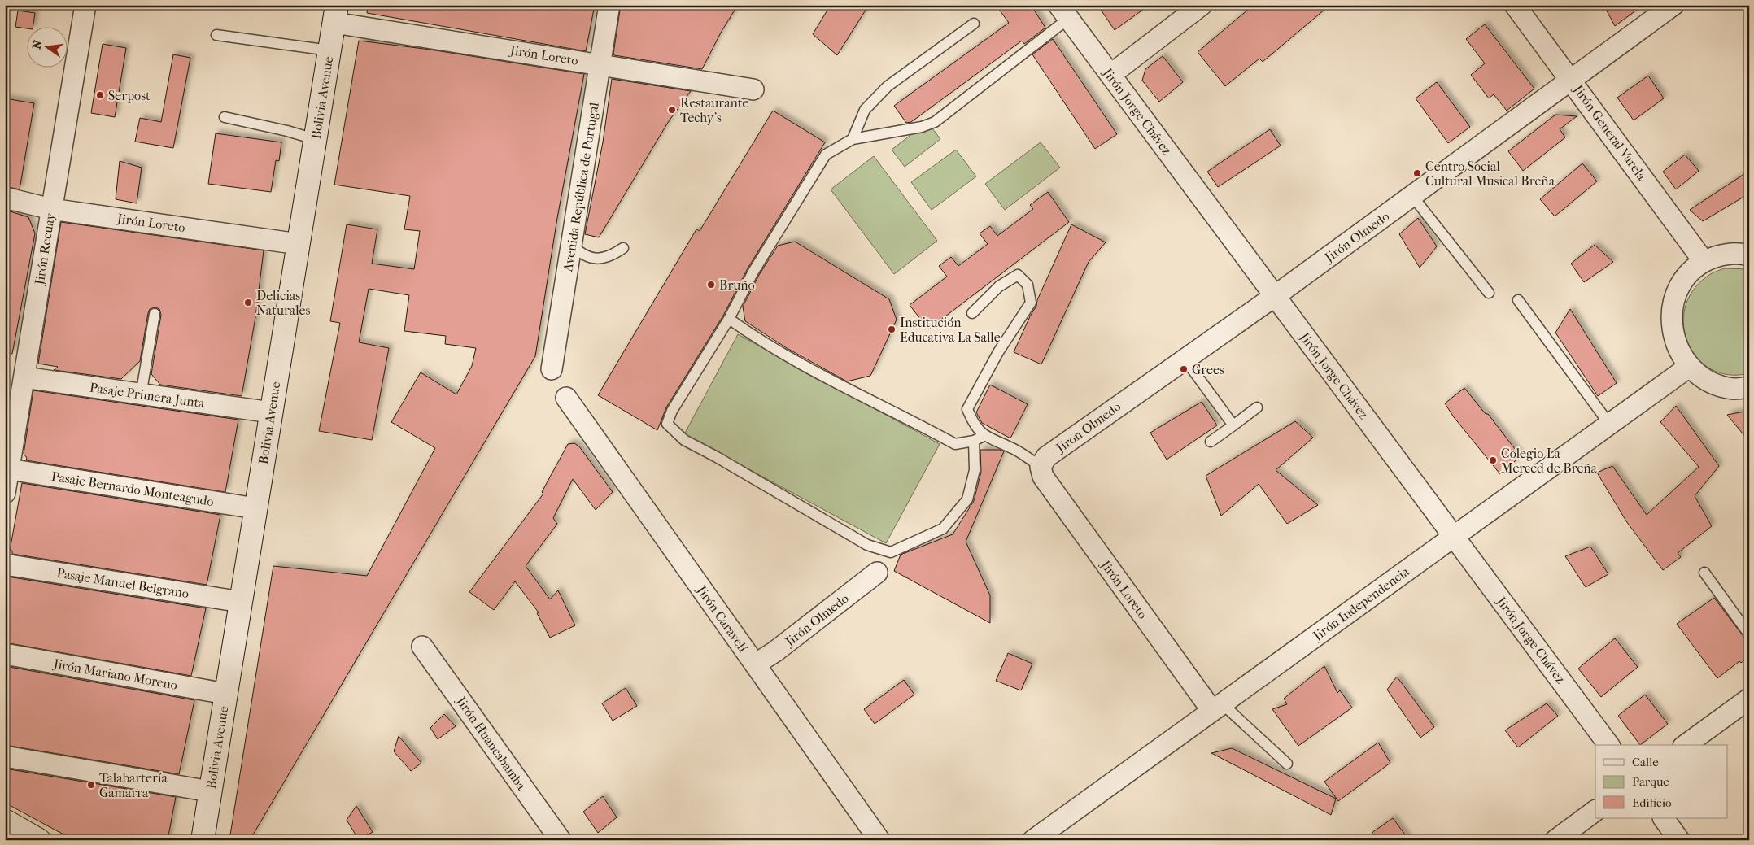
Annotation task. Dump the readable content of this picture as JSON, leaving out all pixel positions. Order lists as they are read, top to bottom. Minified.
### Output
{"streets":{"main road":["Bolivia Avenue"],"street":["Jirón Loreto","Jirón Jorge Chávez","Jirón General Varela","Avenida República de Portugal","Jirón Olmedo","Jirón Recuay","Pasaje Primera Junta","Pasaje Bernardo Monteagudo","Pasaje Manuel Belgrano","Jirón Independencia","Jirón Caravelí","Jirón Mariano Moreno","Jirón Huancabamba"]},"crossings":[["Jirón Loreto","Bolivia Avenue"],["Jirón Loreto","Avenida República de Portugal"],["Jirón Loreto","Jirón Olmedo"],["Jirón Loreto","Jirón Recuay"],["Jirón Loreto","Jirón Independencia"],["Bolivia Avenue","Pasaje Primera Junta"],["Bolivia Avenue","Pasaje Bernardo Monteagudo"],["Bolivia Avenue","Pasaje Manuel Belgrano"],["Bolivia Avenue","Jirón Mariano Moreno"],["Jirón Jorge Chávez","Jirón Olmedo"],["Jirón Jorge Chávez","Jirón Independencia"],["Jirón General Varela","Jirón Olmedo"],["Jirón Olmedo","Jirón Caravelí"],["Jirón Recuay","Pasaje Primera Junta"],["Jirón Recuay","Pasaje Bernardo Monteagudo"]],"places":["Serpost","Restaurante Techy's","Centro Social Cultural Musical Breña","Bruño","Delicias Naturales","Institución Educativa La Salle","Grees","Colegio La Merced de Breña","Talabartería Gamarra"],"legend":["Calle","Parque","Edificio"],"north":"left"}
